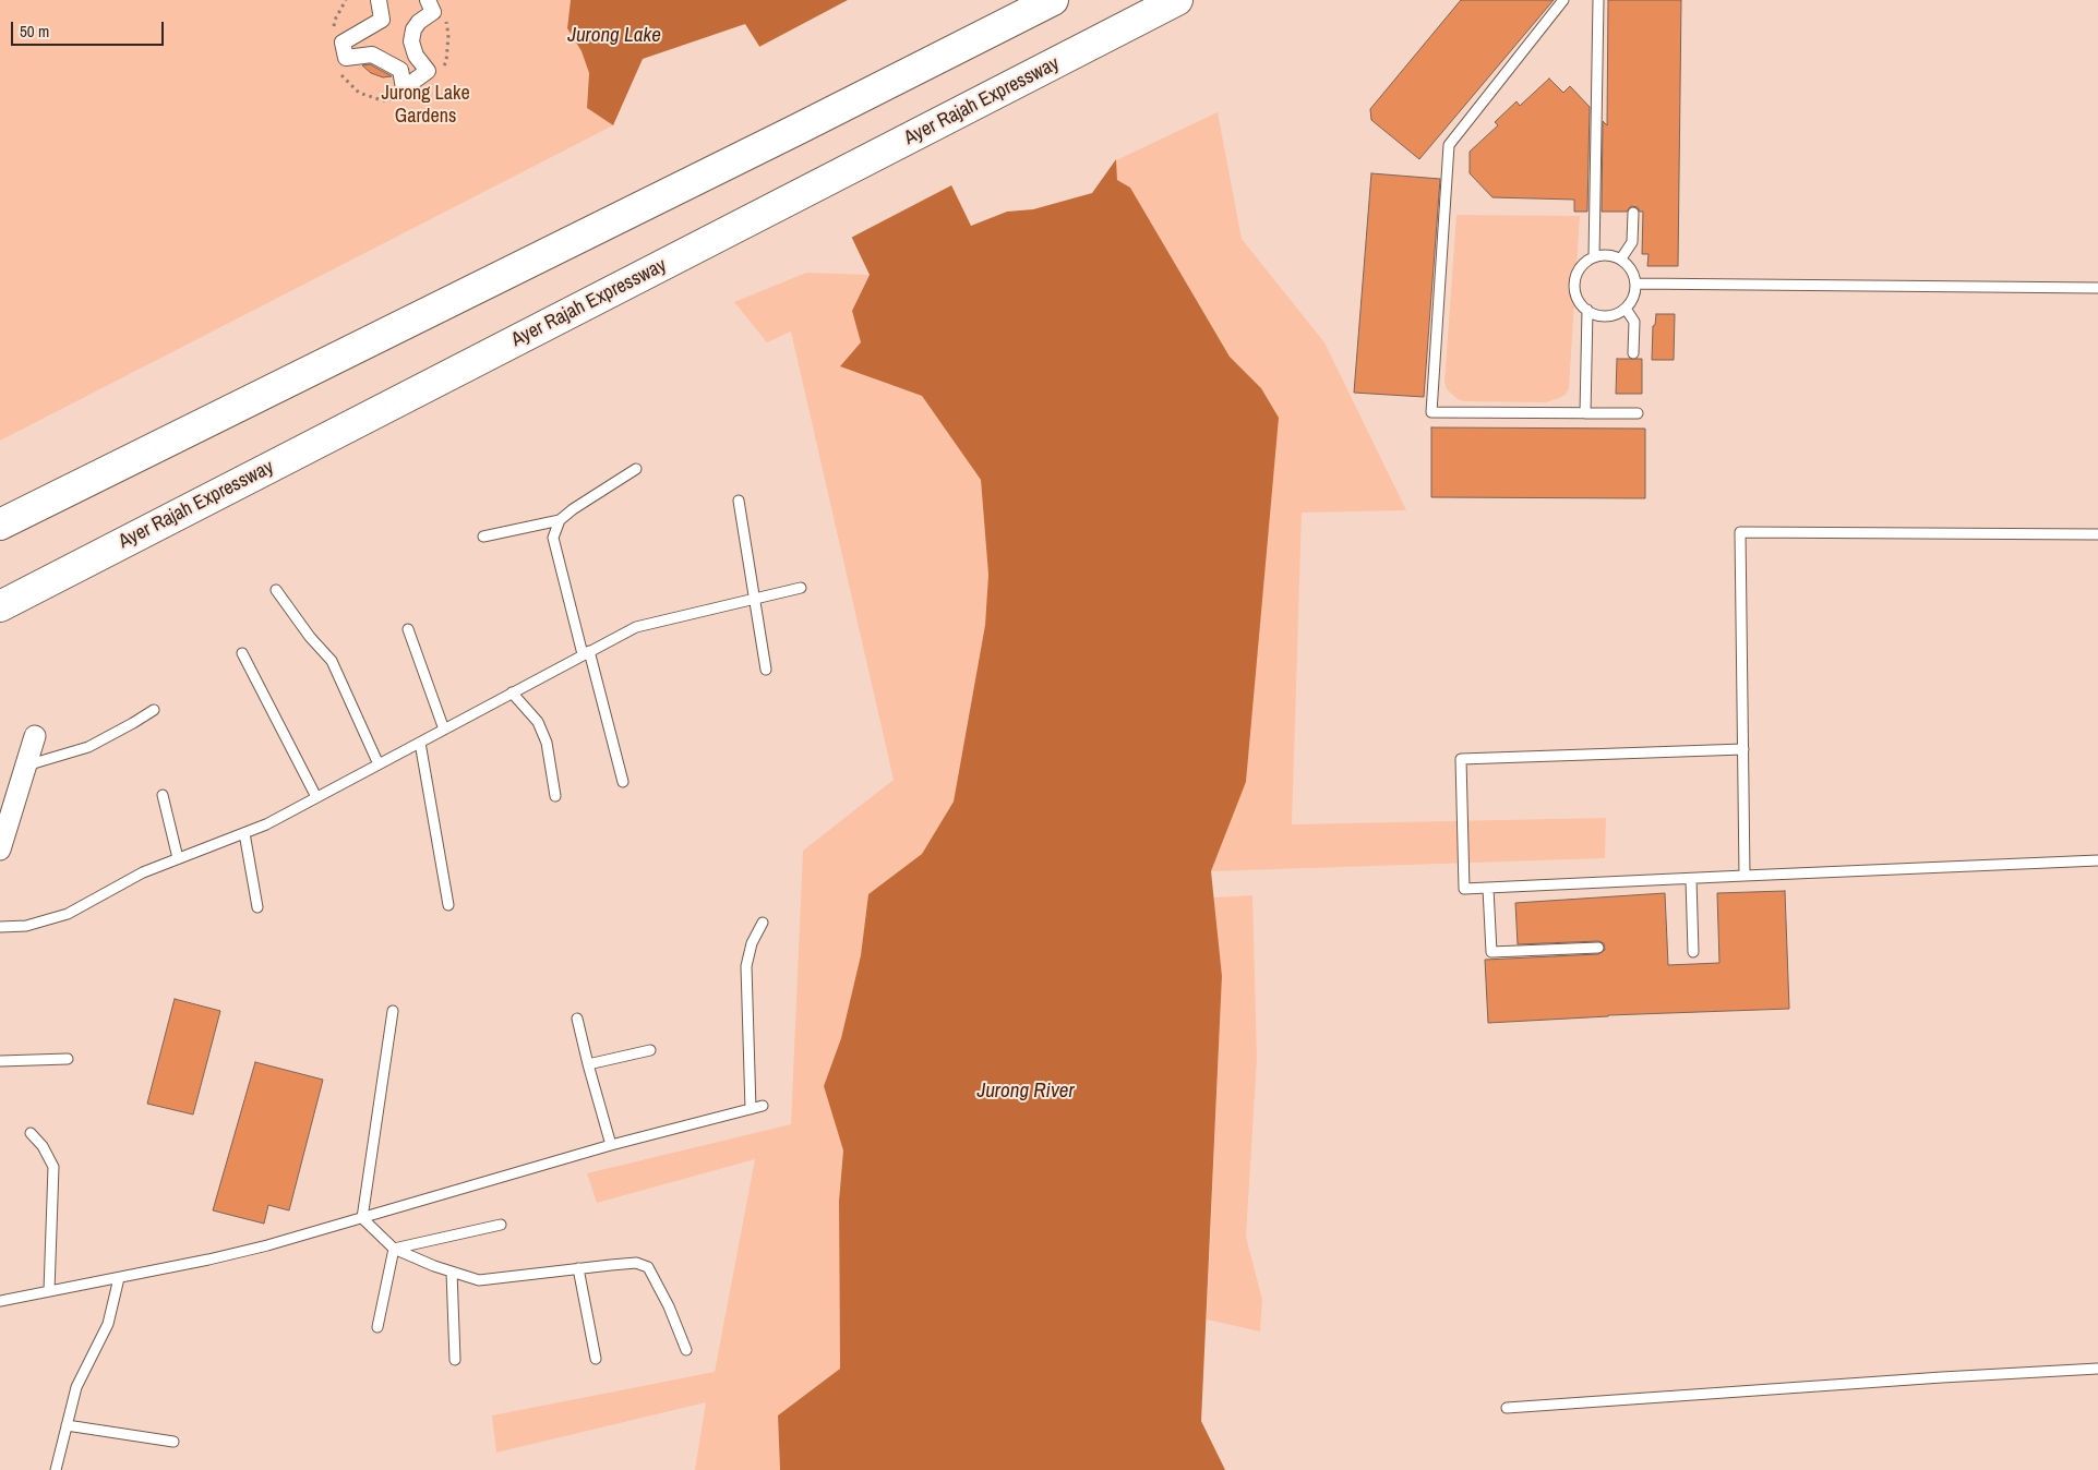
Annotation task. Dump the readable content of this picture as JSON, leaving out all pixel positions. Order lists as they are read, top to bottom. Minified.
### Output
{"streets":{"highway":["Ayer Rajah Expressway"]},"water":["Jurong Lake","Jurong River"],"parks":["Jurong Lake Gardens"],"scale_bar":"50 m"}
